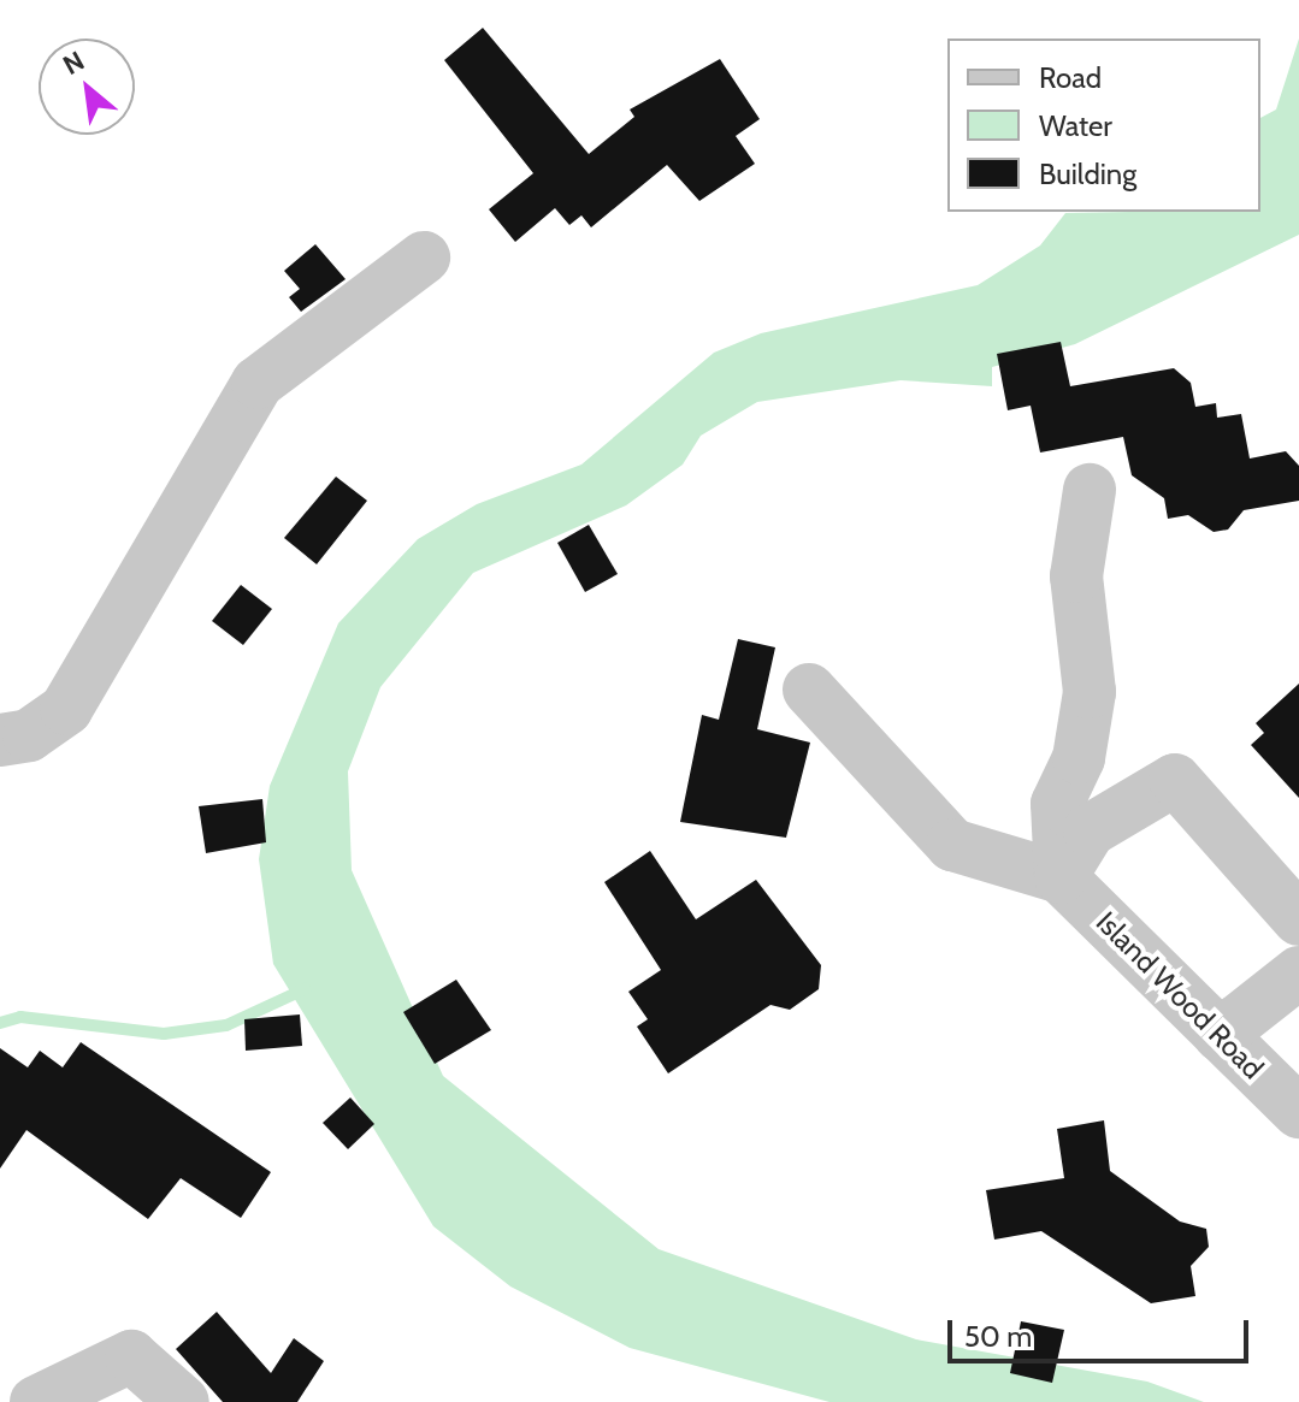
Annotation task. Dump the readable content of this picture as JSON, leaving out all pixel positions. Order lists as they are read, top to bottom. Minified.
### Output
{"streets":{"street":["Island Wood Road"]},"legend":["Road","Water","Building"],"scale_bar":"50 m","north":"top left"}
